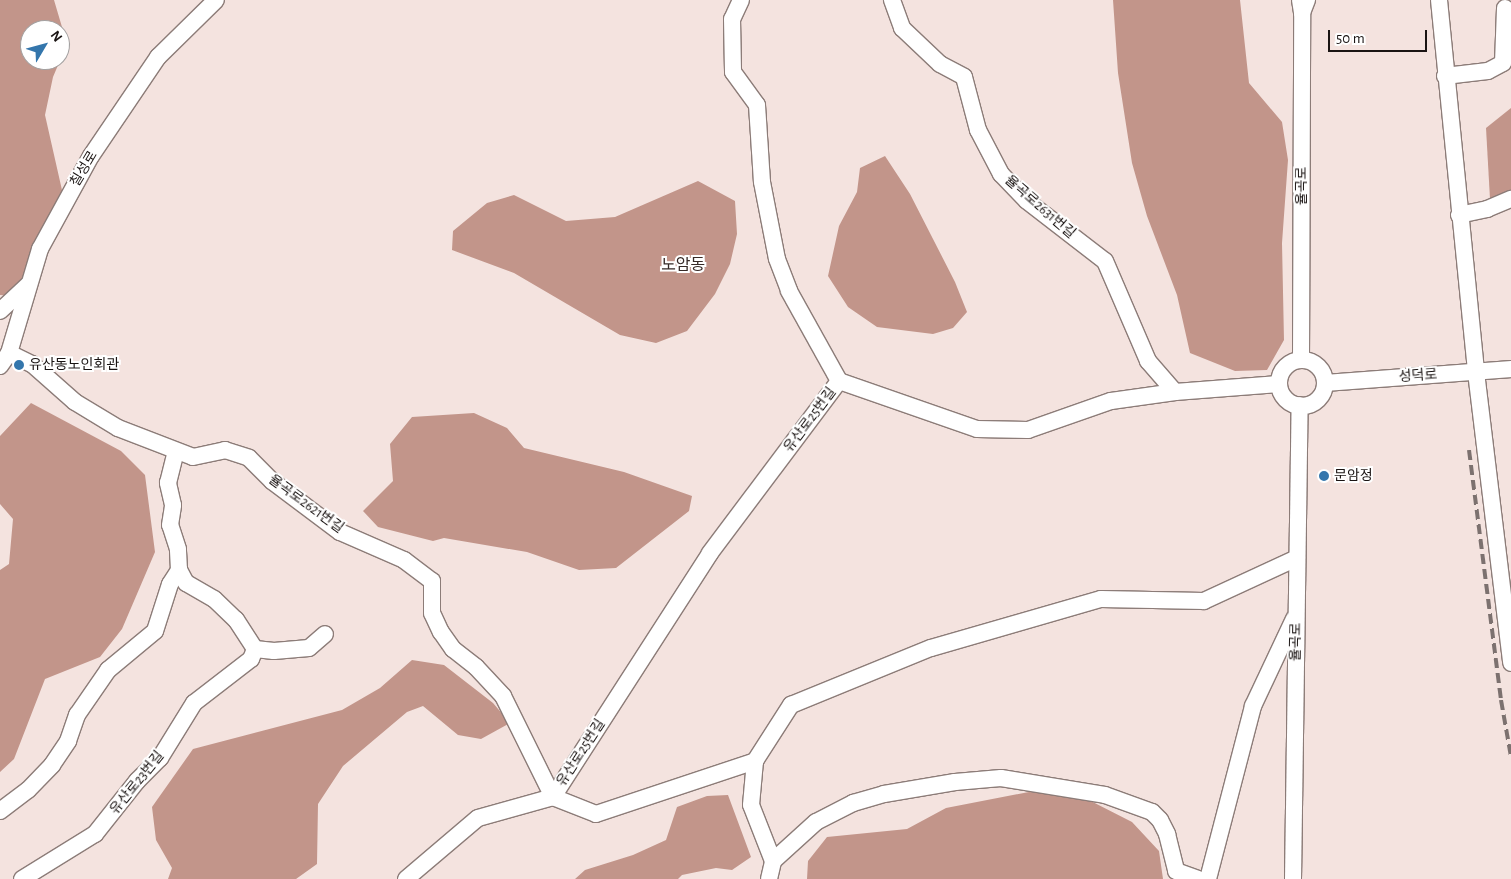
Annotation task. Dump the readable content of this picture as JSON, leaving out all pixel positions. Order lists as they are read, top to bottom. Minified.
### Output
{"streets":{"street":["칠성로","율곡로","율곡로2631번길","성덕로","유산로25번길","율곡로2621번길","유산로23번길"]},"crossings":[["칠성로","율곡로2621번길"],["율곡로","성덕로"],["유산로25번길","율곡로2621번길"]],"districts":["노암동"],"places":["유산동노인회관","문암정"],"scale_bar":"50 m","north":"top right"}
